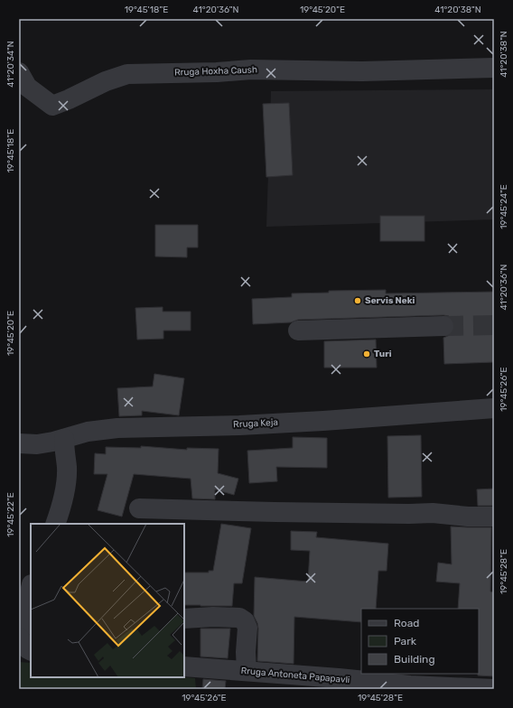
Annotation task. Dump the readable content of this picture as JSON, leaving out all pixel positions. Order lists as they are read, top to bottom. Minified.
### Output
{"streets":{"street":["Rruga Hoxha Caush","Rruga Keja","Rruga Antoneta Papapavli"]},"places":["Servis Neki","Turi"],"legend":["Road","Park","Building"],"coordinates":["19°45'18\"E","41°20'36\"N","19°45'20\"E","41°20'38\"N","41°20'34\"N","19°45'24\"E","19°45'26\"E","19°45'22\"E","19°45'28\"E"]}
